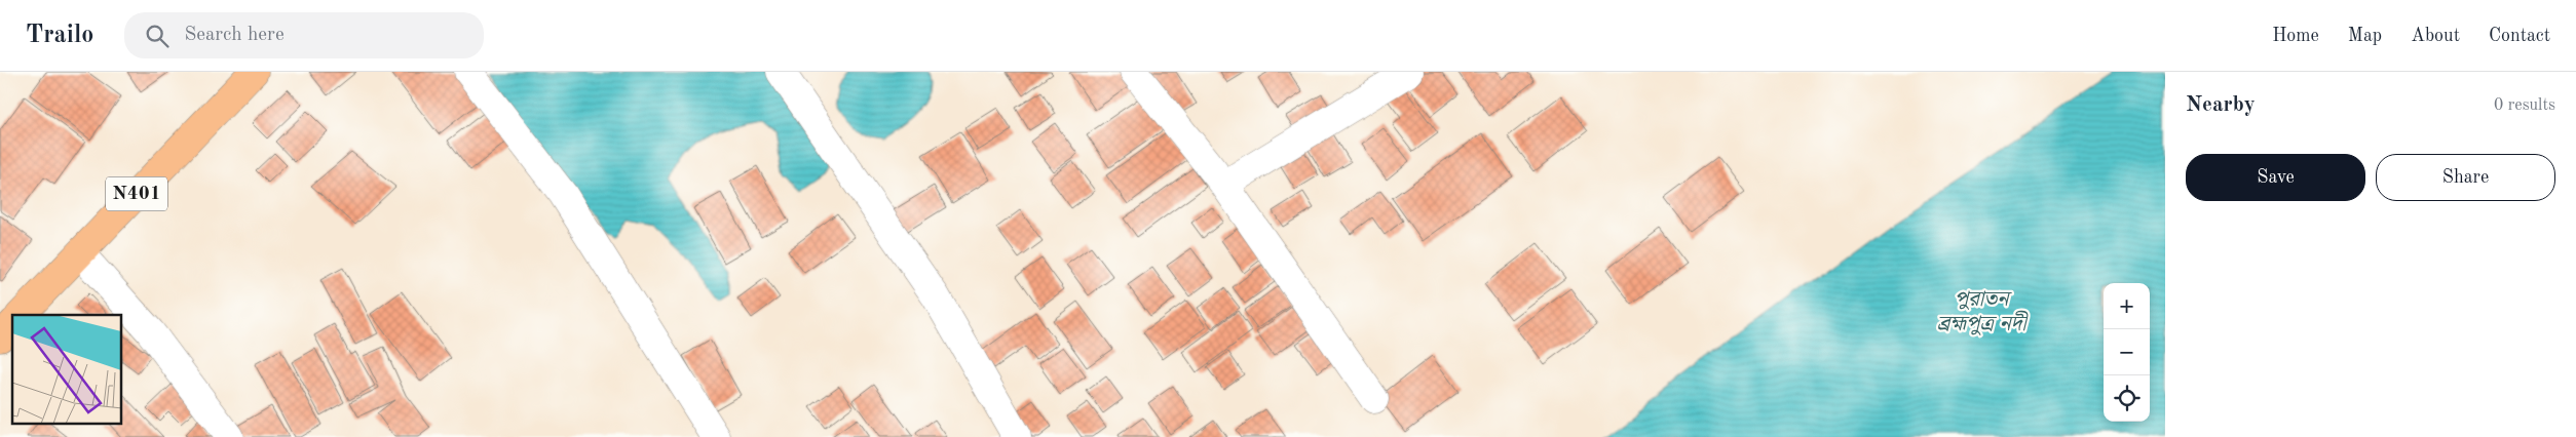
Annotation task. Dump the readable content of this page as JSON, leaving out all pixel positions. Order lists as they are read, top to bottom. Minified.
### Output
{"streets":{"highway":["N401"]},"water":["পুরাতন ব্রহ্মপুত্র নদী"],"page":{"header":"Trailo","search":"Search here","nav":["Home","Map","About","Contact"],"heading":["Nearby","0 results"],"buttons":["Save","Share"],"map_buttons":["+","−"]}}
